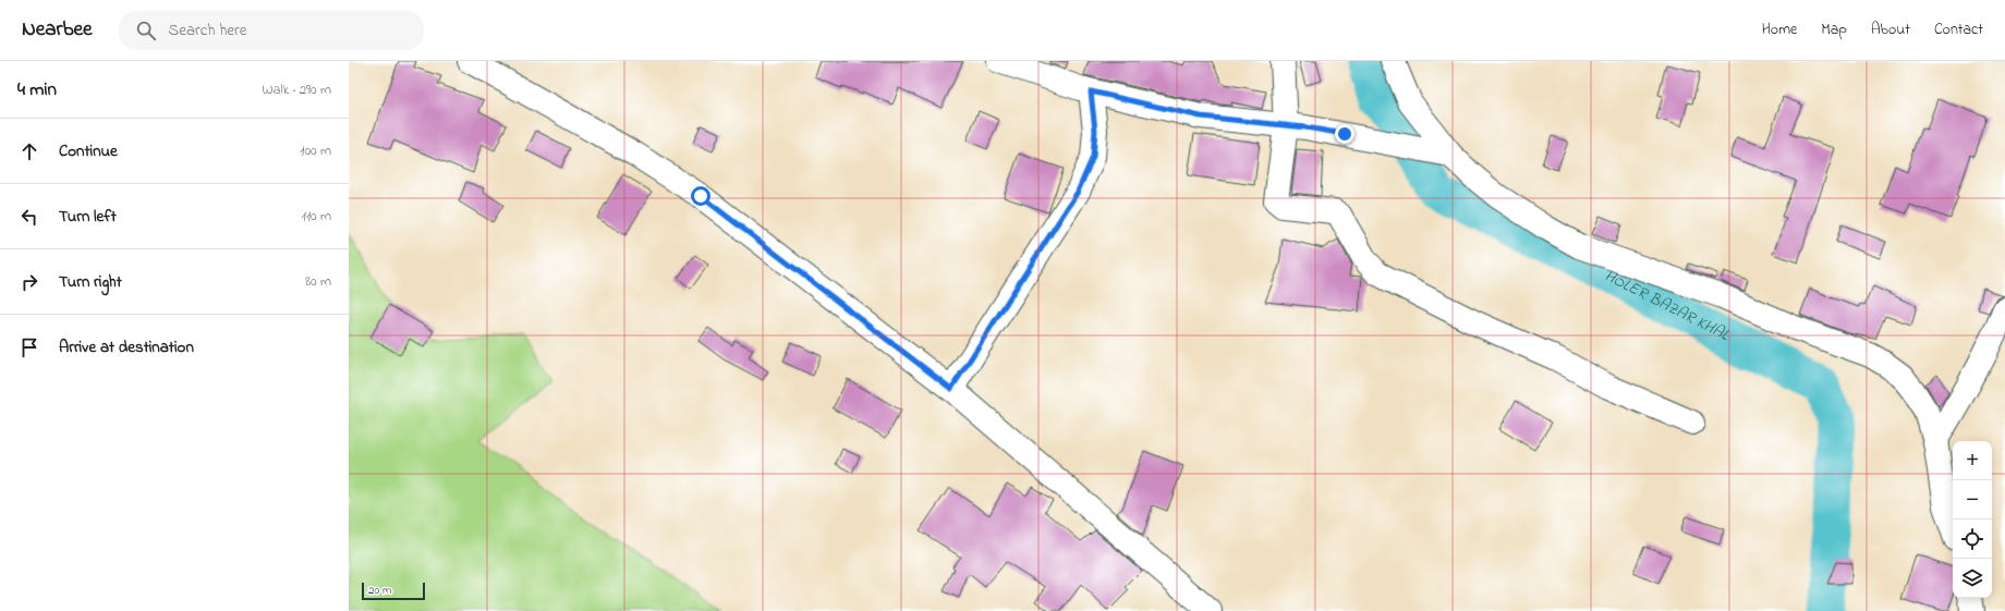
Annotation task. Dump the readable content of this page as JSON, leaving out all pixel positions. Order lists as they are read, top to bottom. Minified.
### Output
{"water":["HOLER BAZAR KHAL"],"scale_bar":"20 m","page":{"header":"Nearbee","search":"Search here","nav":["Home","Map","About","Contact"],"heading":["4 min","Walk · 290 m"],"list":[["Continue","100 m"],["Turn left","110 m"],["Turn right","80 m"],"Arrive at destination"],"map_buttons":["+","−"],"scale":"20 m"}}
